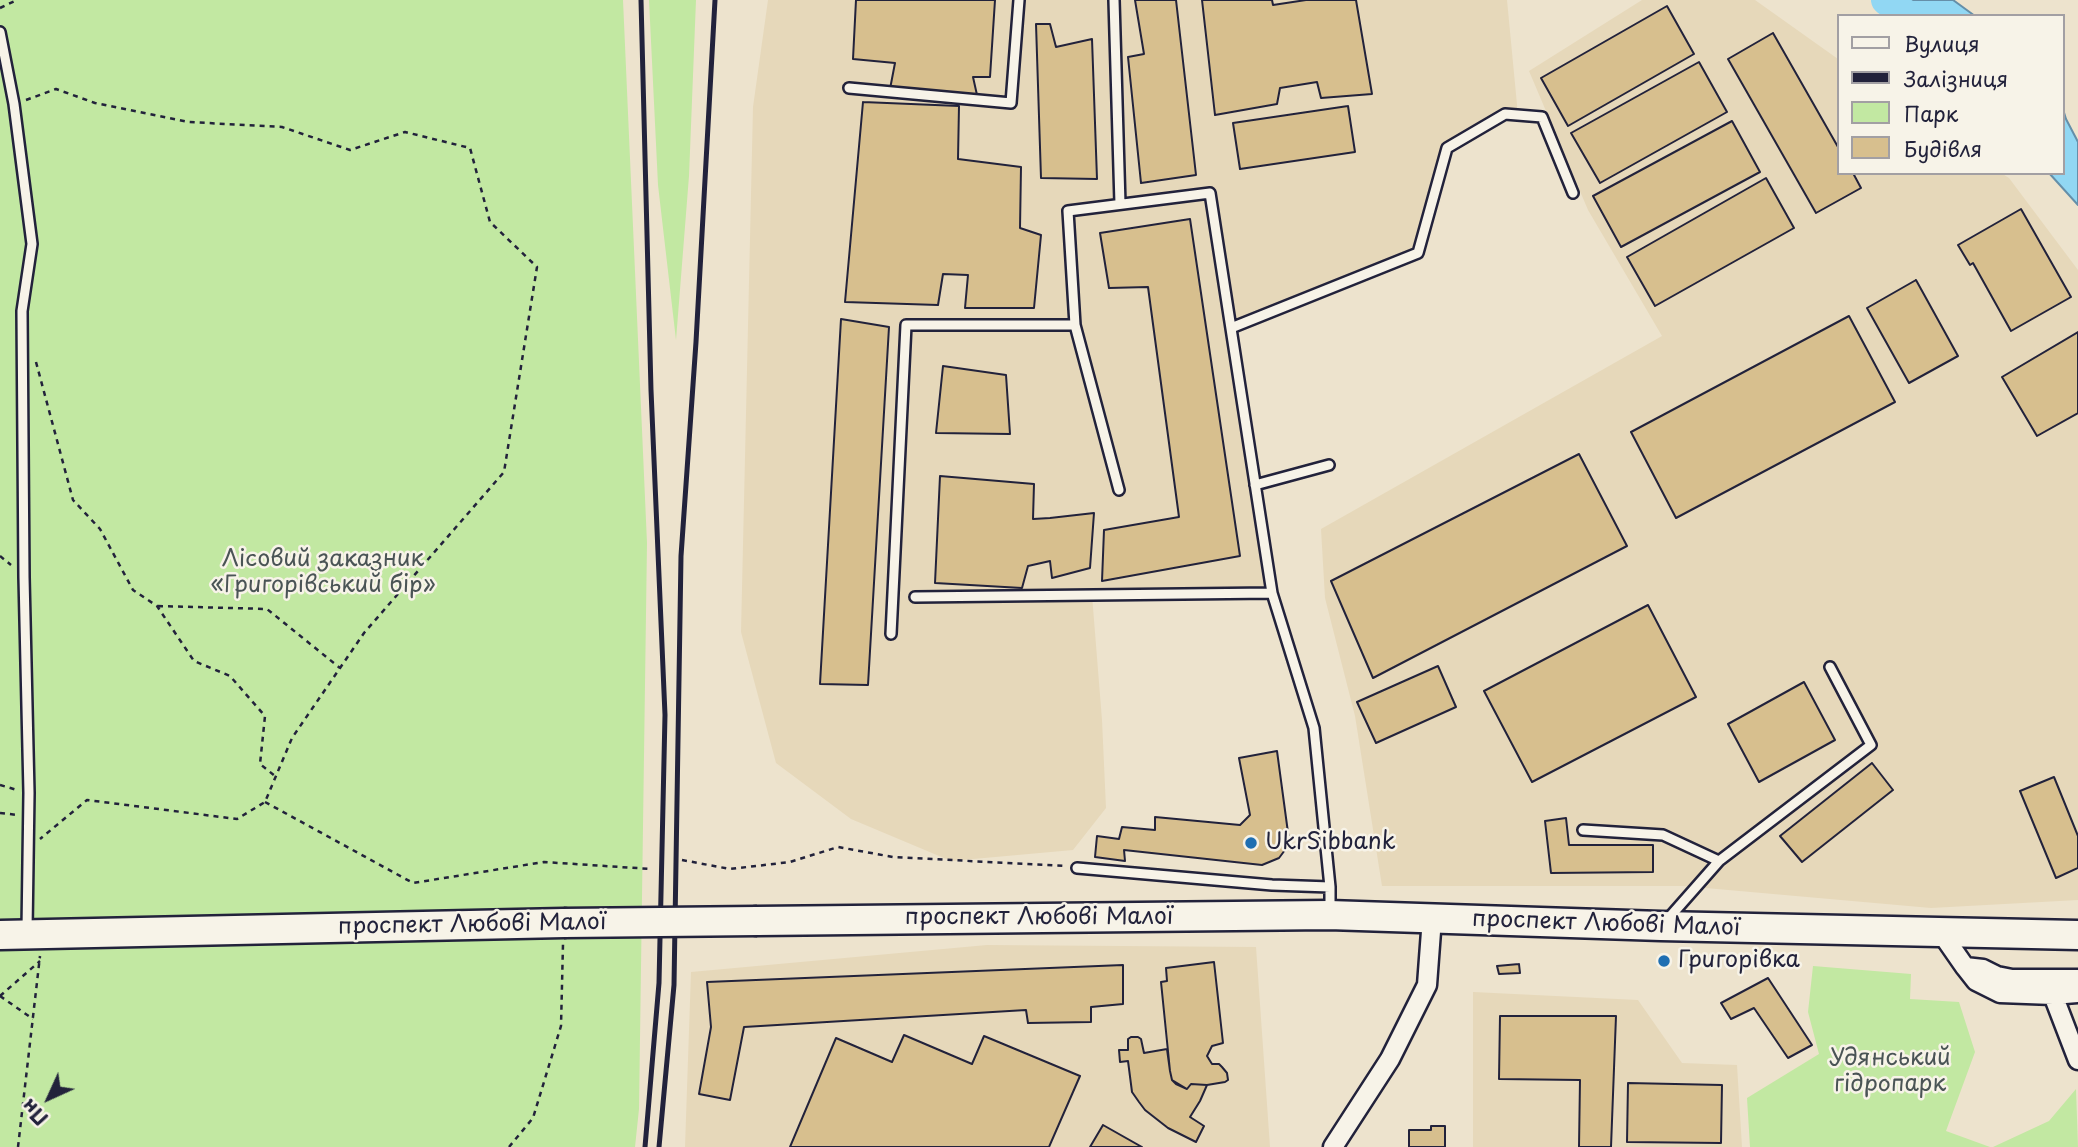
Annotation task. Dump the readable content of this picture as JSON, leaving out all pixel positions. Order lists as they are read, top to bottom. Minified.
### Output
{"streets":{"main road":["проспект Любові Малої"]},"parks":["Лісовий заказник «Григорівський бір»","Удянський гідропарк"],"places":["UkrSibbank","Григорівка"],"legend":["Вулиця","Залізниця","Парк","Будівля"],"north":"bottom left"}
